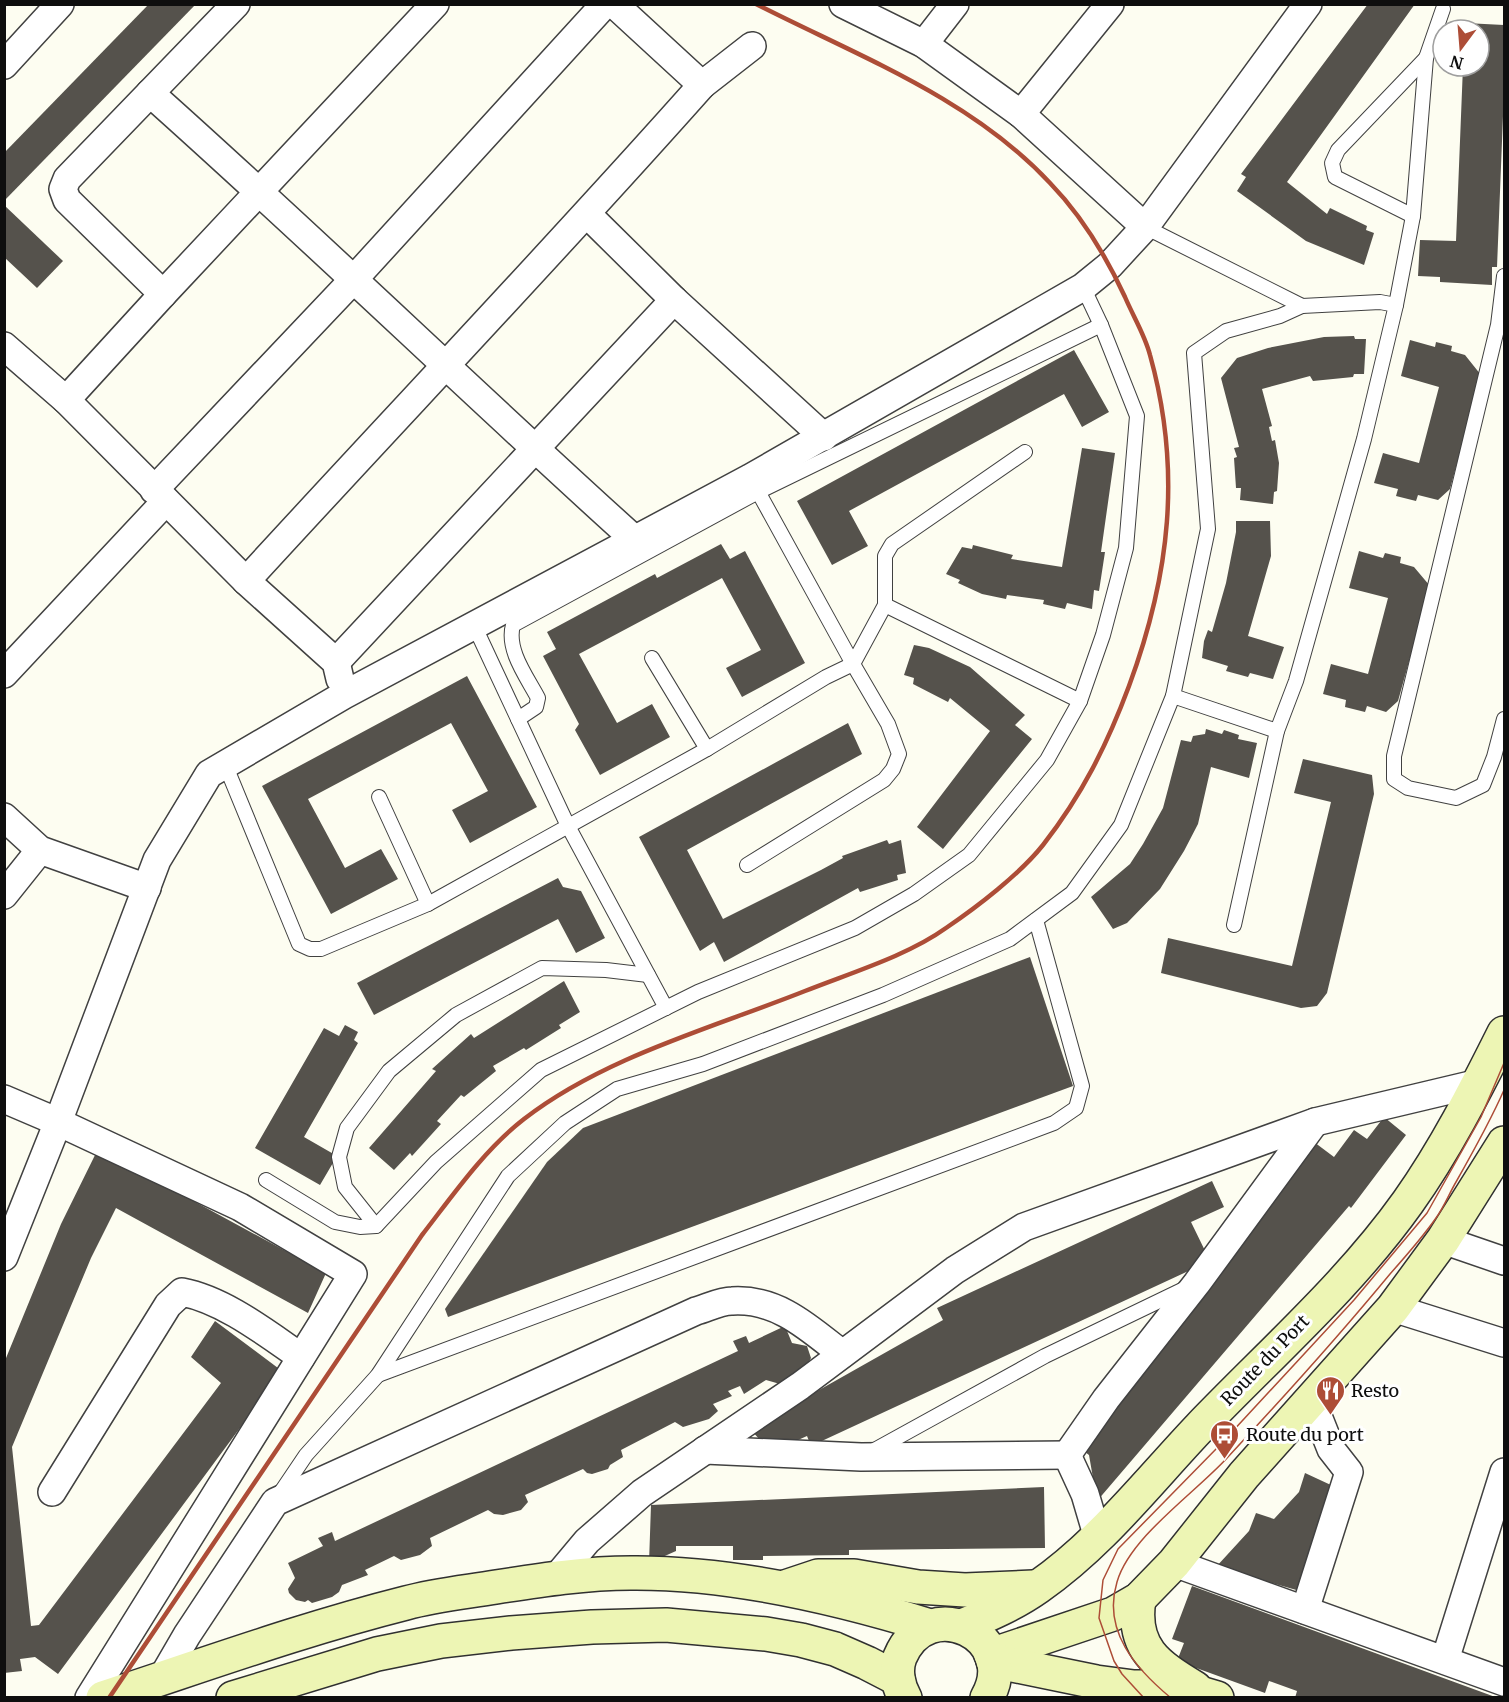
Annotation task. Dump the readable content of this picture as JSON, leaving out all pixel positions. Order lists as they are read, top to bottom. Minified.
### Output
{"streets":{"main road":["Route du Port"]},"places":{"restaurant":["Resto"],"bus stop":["Route du port"]},"north":"bottom"}
